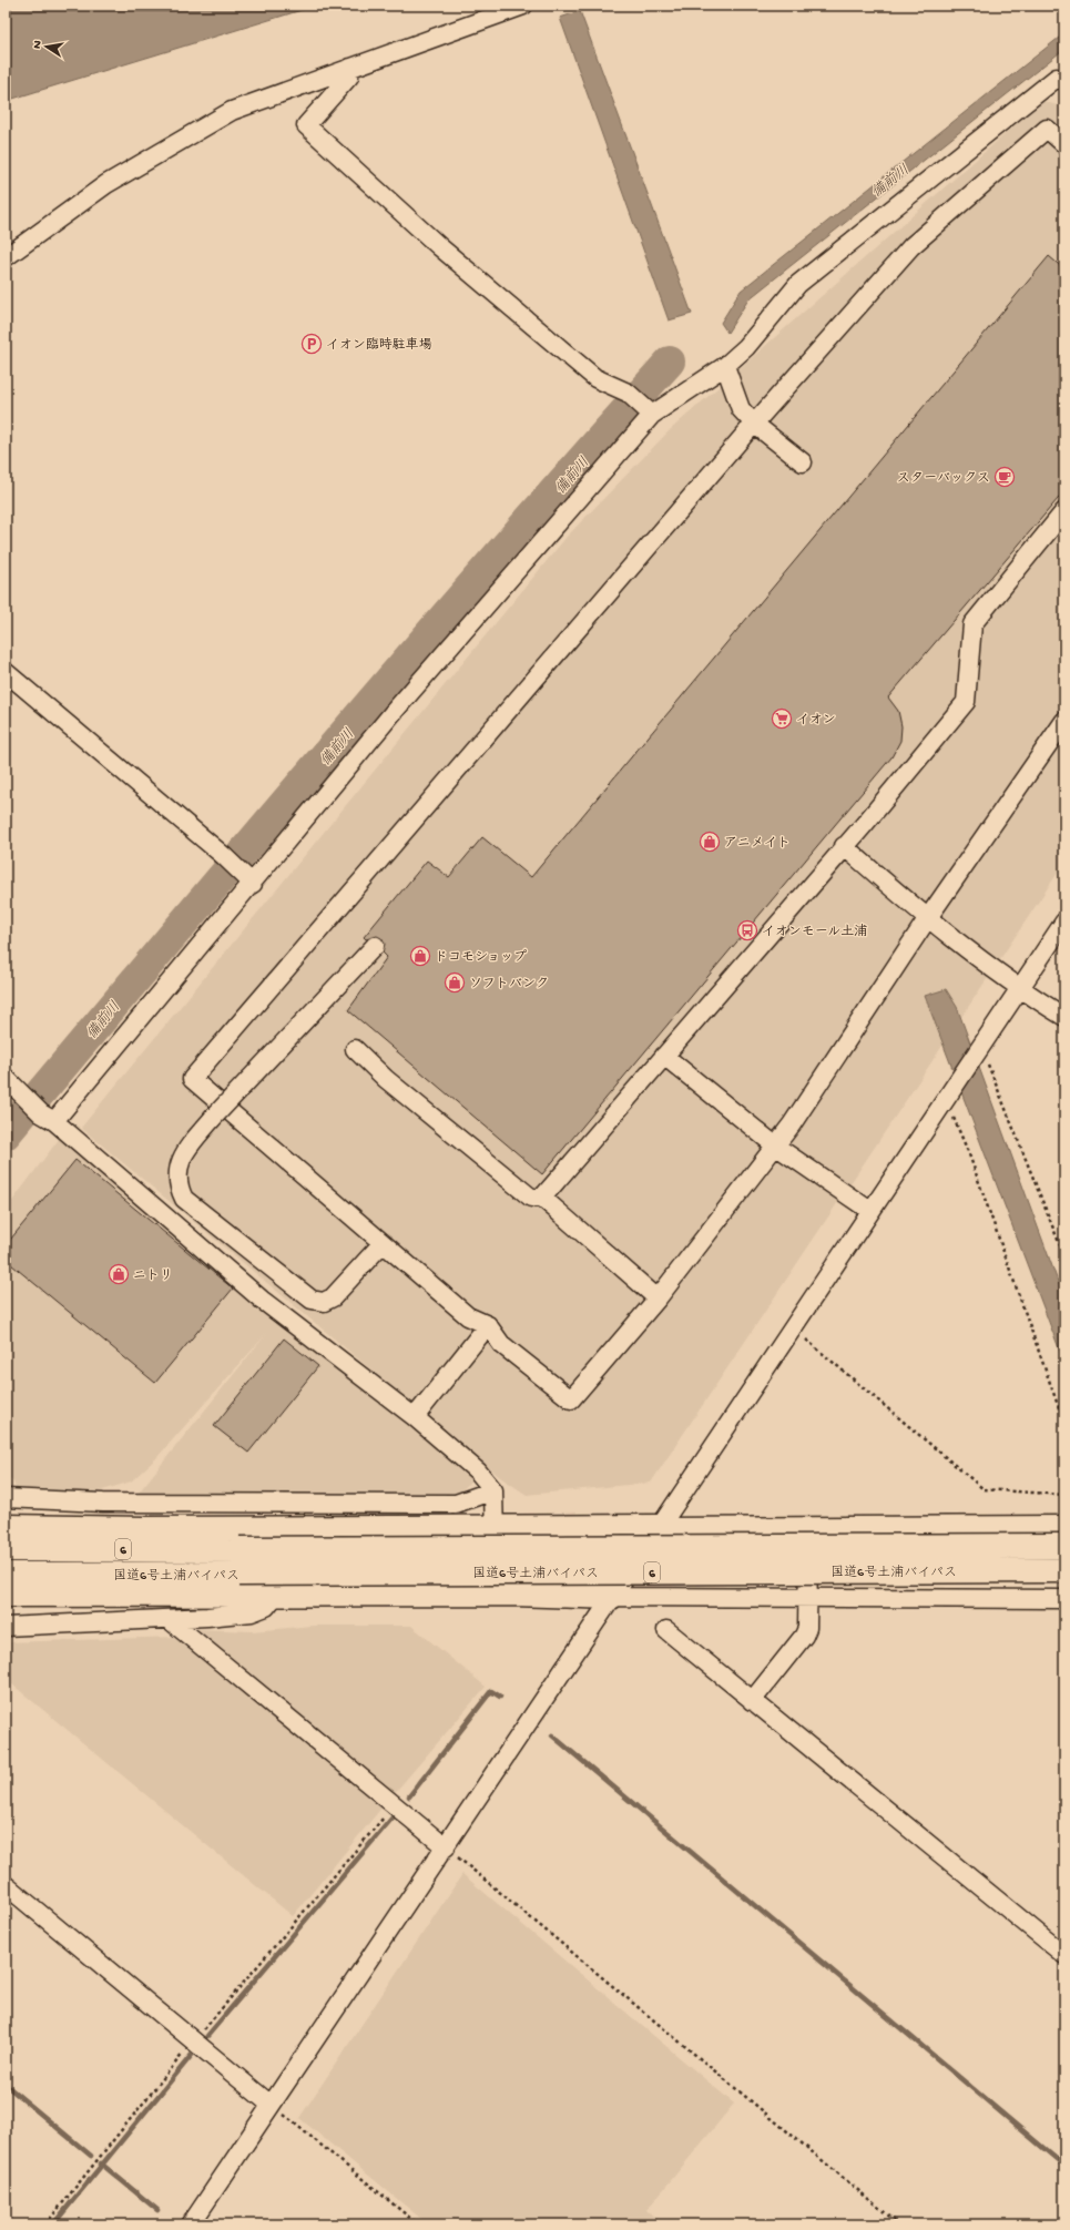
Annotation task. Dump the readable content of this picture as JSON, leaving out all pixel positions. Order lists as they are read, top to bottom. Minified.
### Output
{"streets":{"highway":["6","国道6号土浦バイパス"]},"water":["備前川"],"places":{"parking":["イオン臨時駐車場"],"cafe":["スターバックス"],"supermarket":["イオン"],"shop":["アニメイト","ドコモショップ","ソフトバンク","ニトリ"],"bus stop":["イオンモール土浦"]},"north":"left"}
